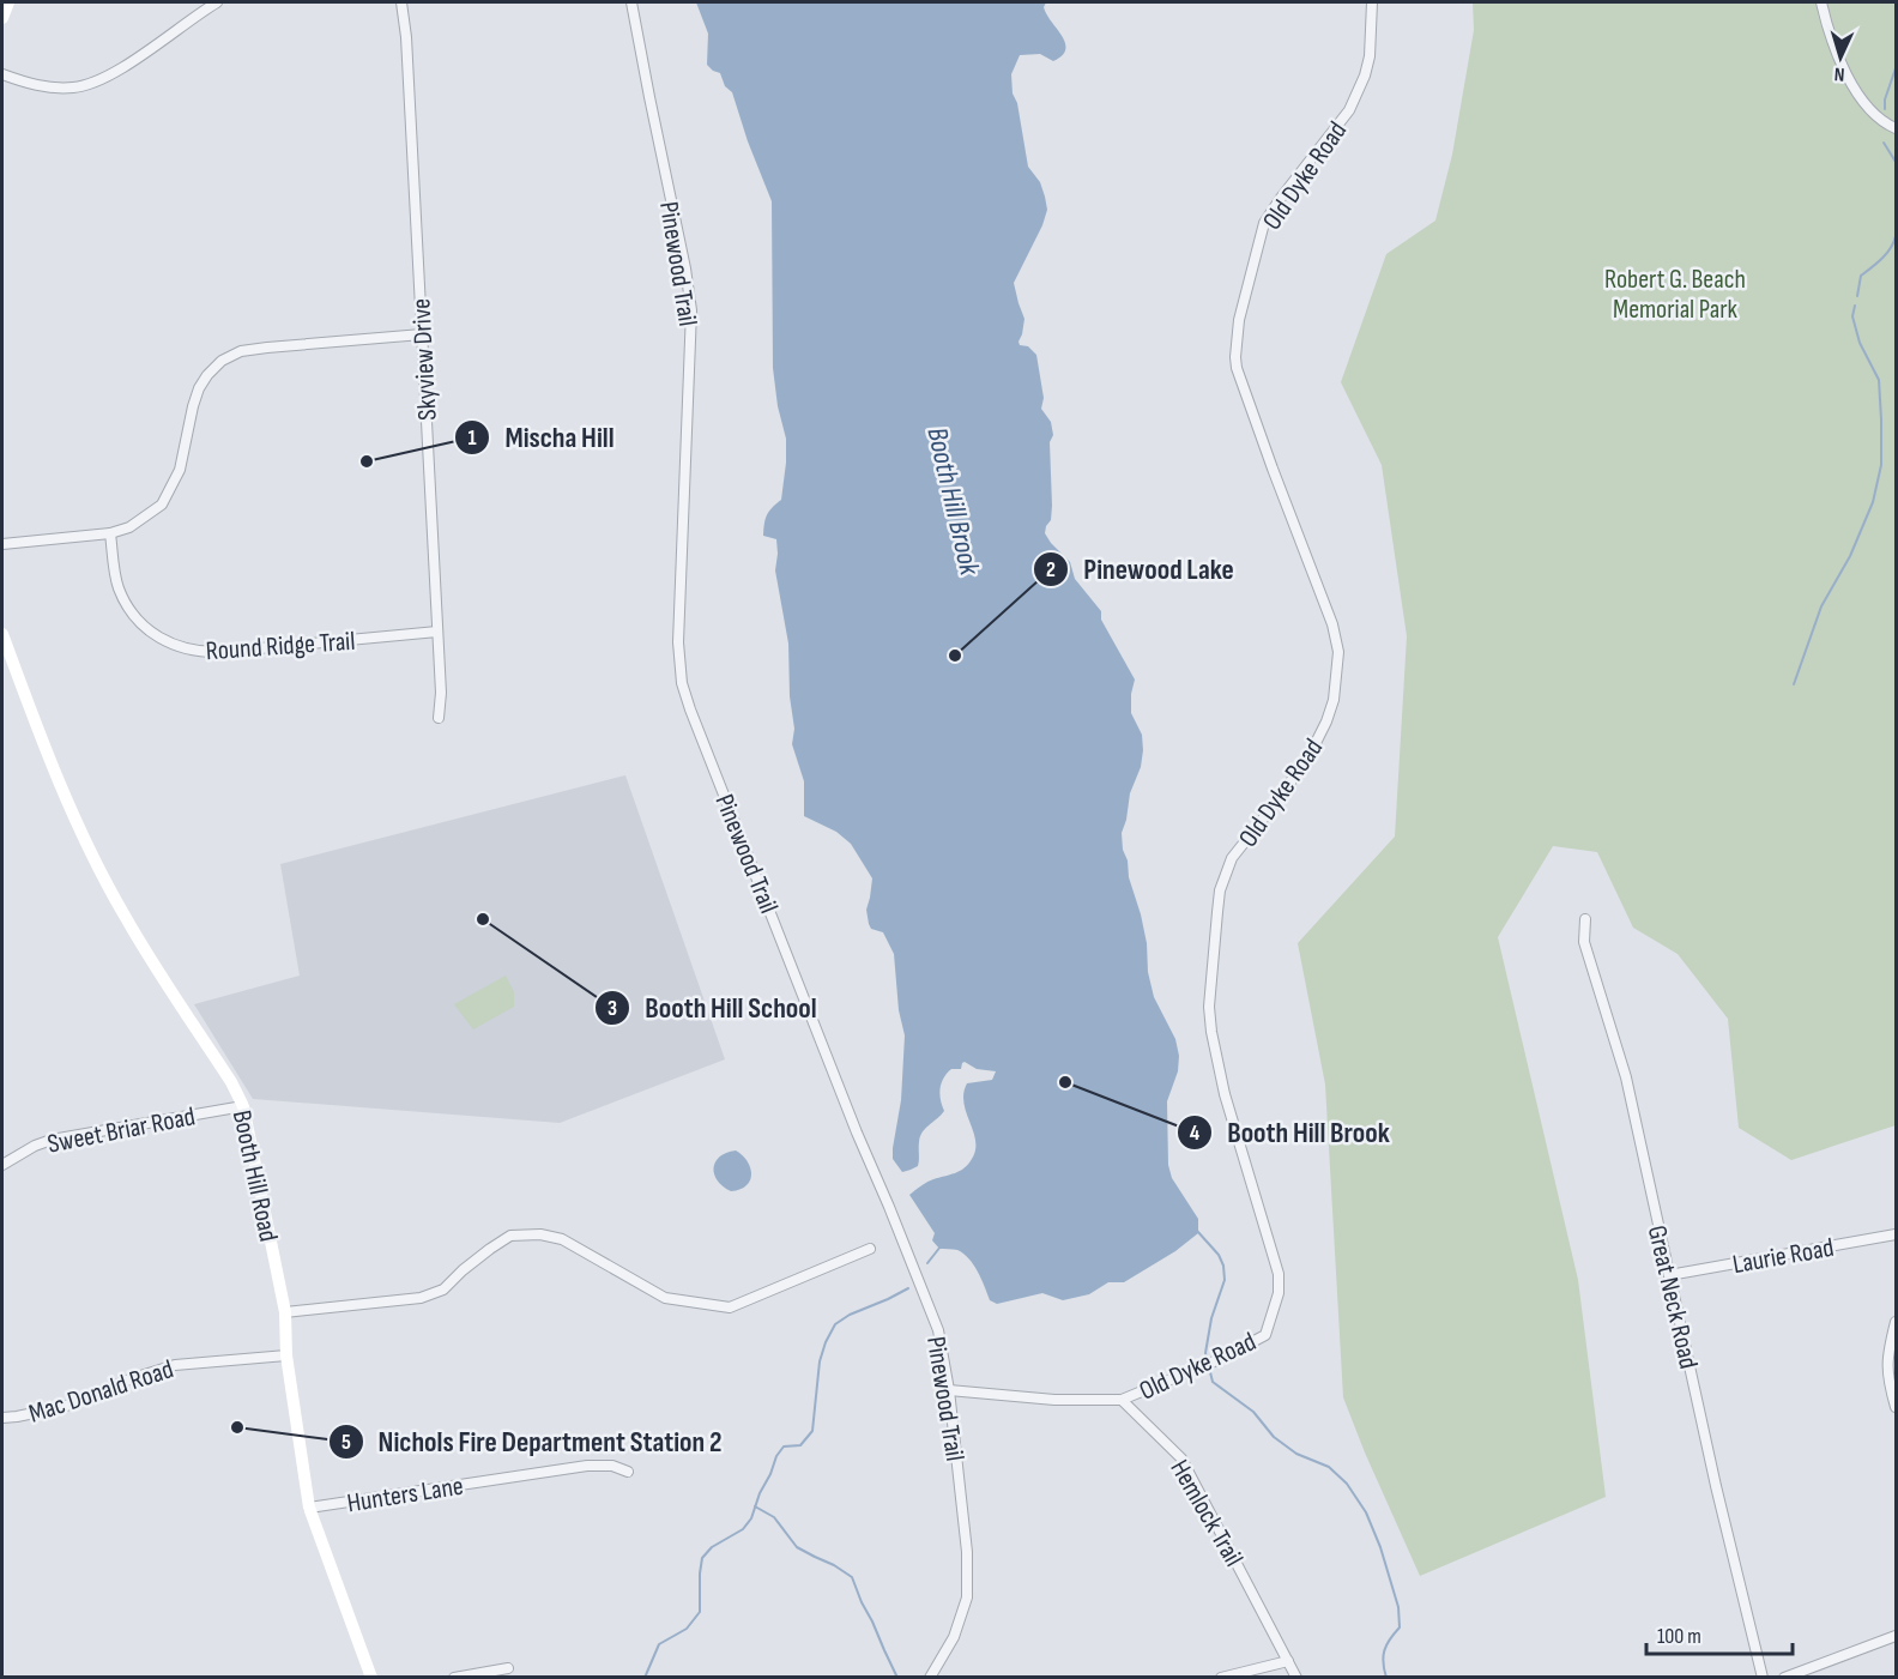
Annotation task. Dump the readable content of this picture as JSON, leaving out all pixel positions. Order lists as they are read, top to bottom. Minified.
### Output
{"streets":{"street":["Old Dyke Road","Pinewood Trail","Skyview Drive","Round Ridge Trail","Sweet Briar Road","Booth Hill Road","Laurie Road","Great Neck Road","Mac Donald Road","Hunters Lane","Hemlock Trail"]},"crossings":[["Old Dyke Road","Hemlock Trail"],["Skyview Drive","Round Ridge Trail"],["Sweet Briar Road","Booth Hill Road"],["Booth Hill Road","Mac Donald Road"],["Booth Hill Road","Hunters Lane"],["Laurie Road","Great Neck Road"]],"water":["Booth Hill Brook"],"parks":["Robert G. Beach Memorial Park"],"places":["Mischa Hill","Pinewood Lake","Booth Hill School","Booth Hill Brook","Nichols Fire Department Station 2"],"scale_bar":"100 m","north":"bottom"}
